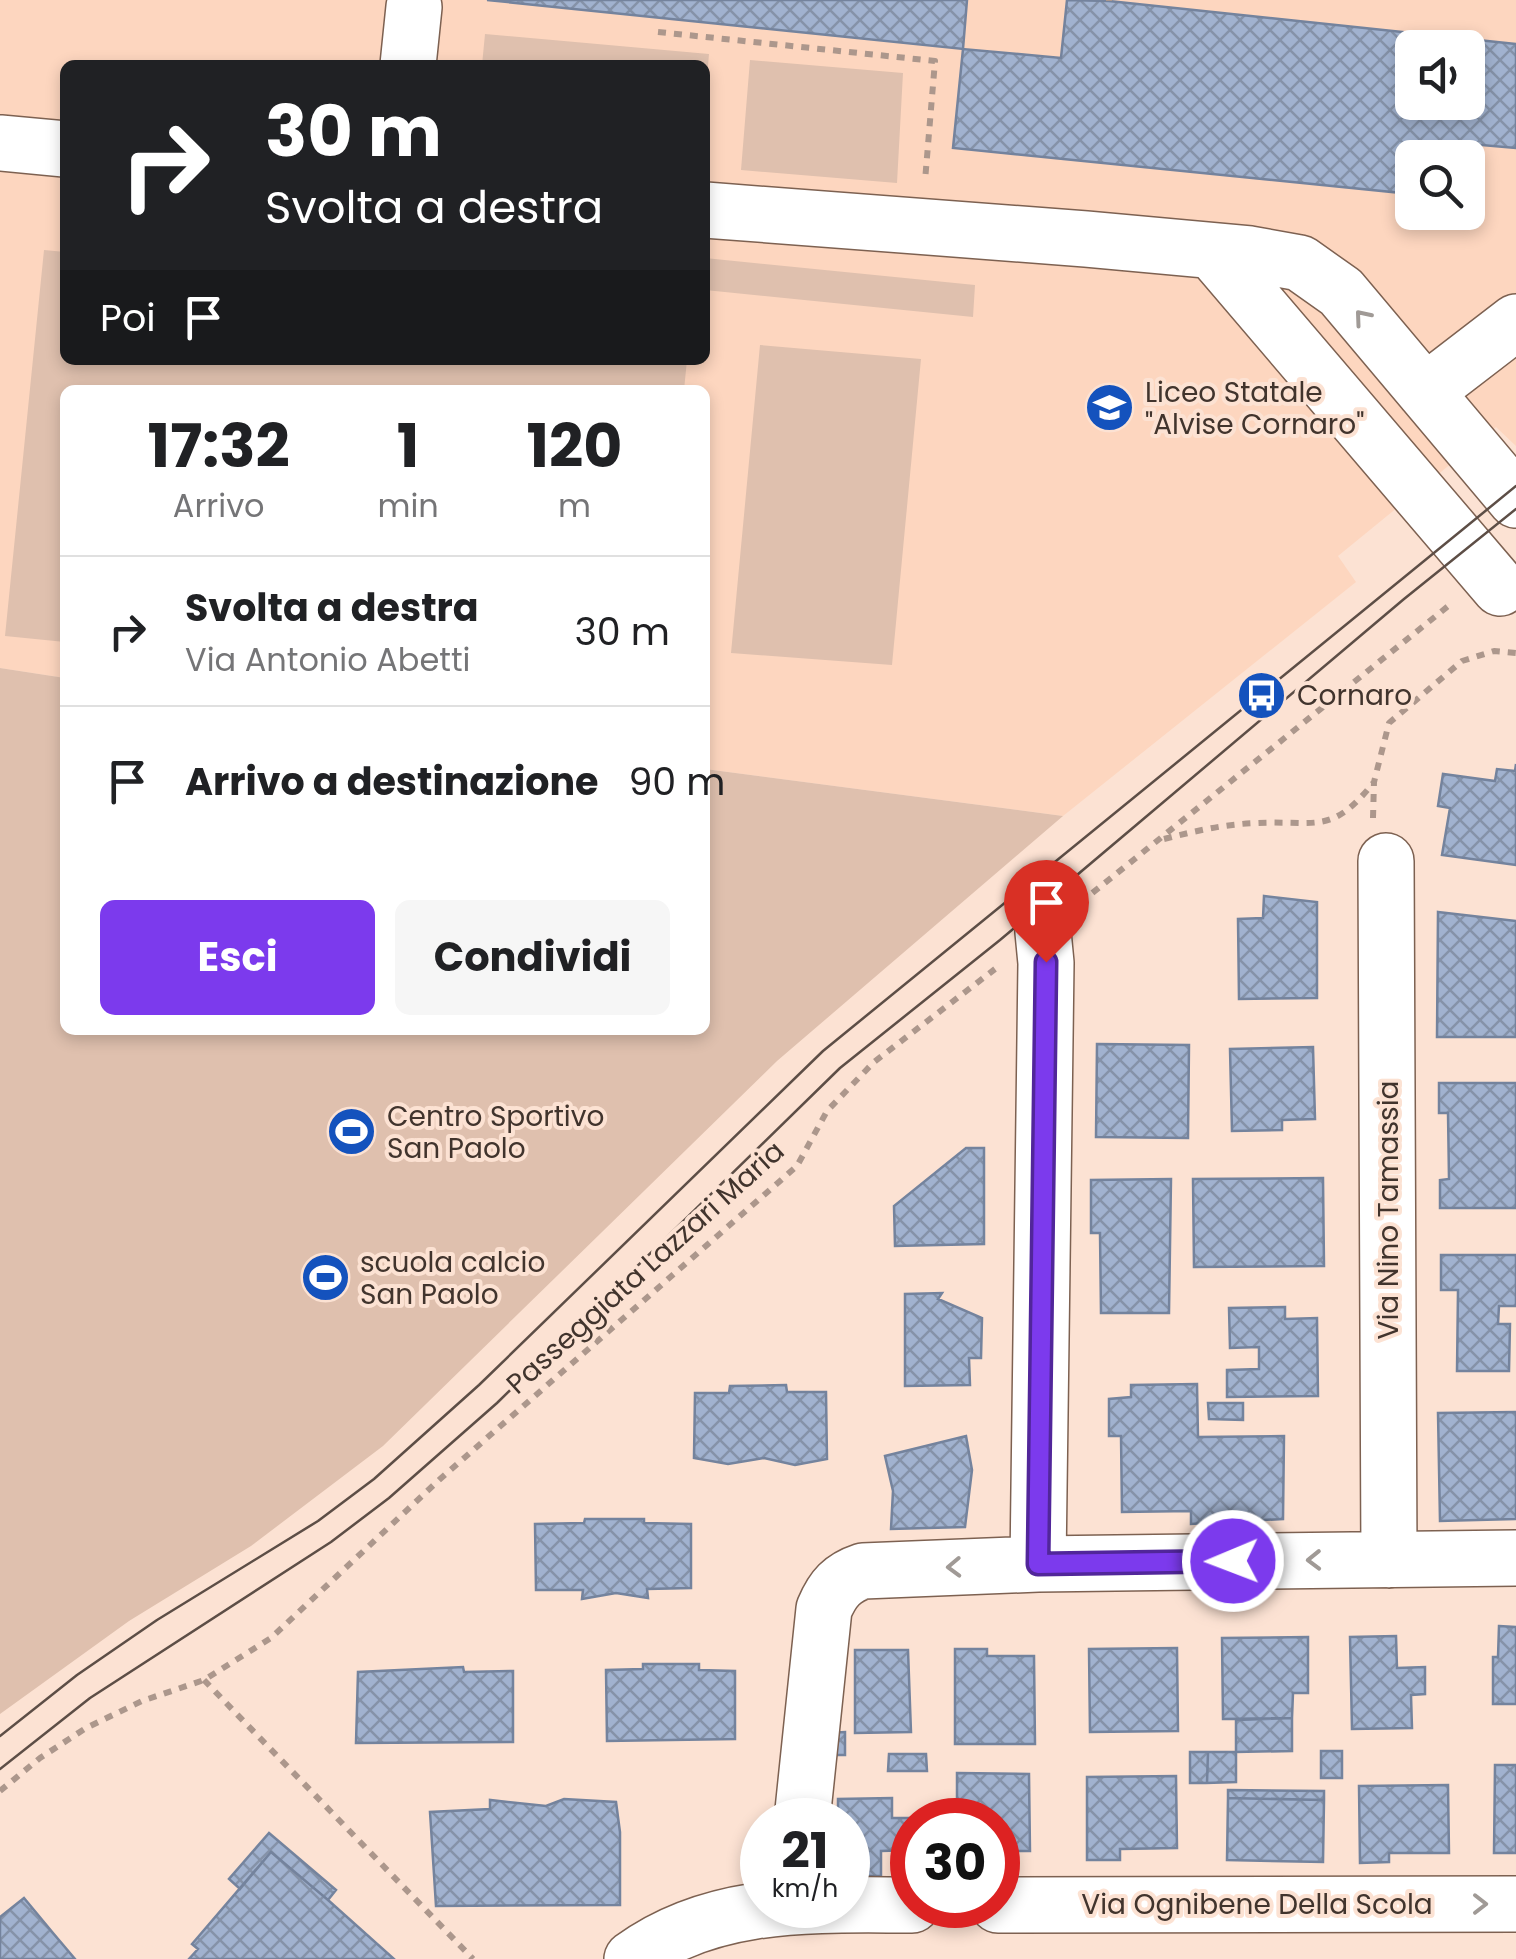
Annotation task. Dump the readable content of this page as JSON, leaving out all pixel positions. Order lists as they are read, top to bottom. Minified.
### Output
{"streets":{"street":["Via Nino Tamassia","Via Ognibene Della Scola"],"path":["Passeggiata Lazzari Maria"]},"places":{"school or university":["Liceo Statale \"Alvise Cornaro\""],"bus stop":["Cornaro"],"sports":["Centro Sportivo San Paolo","scuola calcio San Paolo"]},"page":{"turn":["30 m","Svolta a destra"],"then":"Poi","eta":["17:32","Arrivo","1","min","120","m"],"list":[{"name":"Svolta a destra","note":"Via Antonio Abetti","value":"30 m"},{"name":"Arrivo a destinazione","value":"90 m"}],"buttons":["Esci","Condividi"],"speed":"21 km/h","limit":"30"}}
